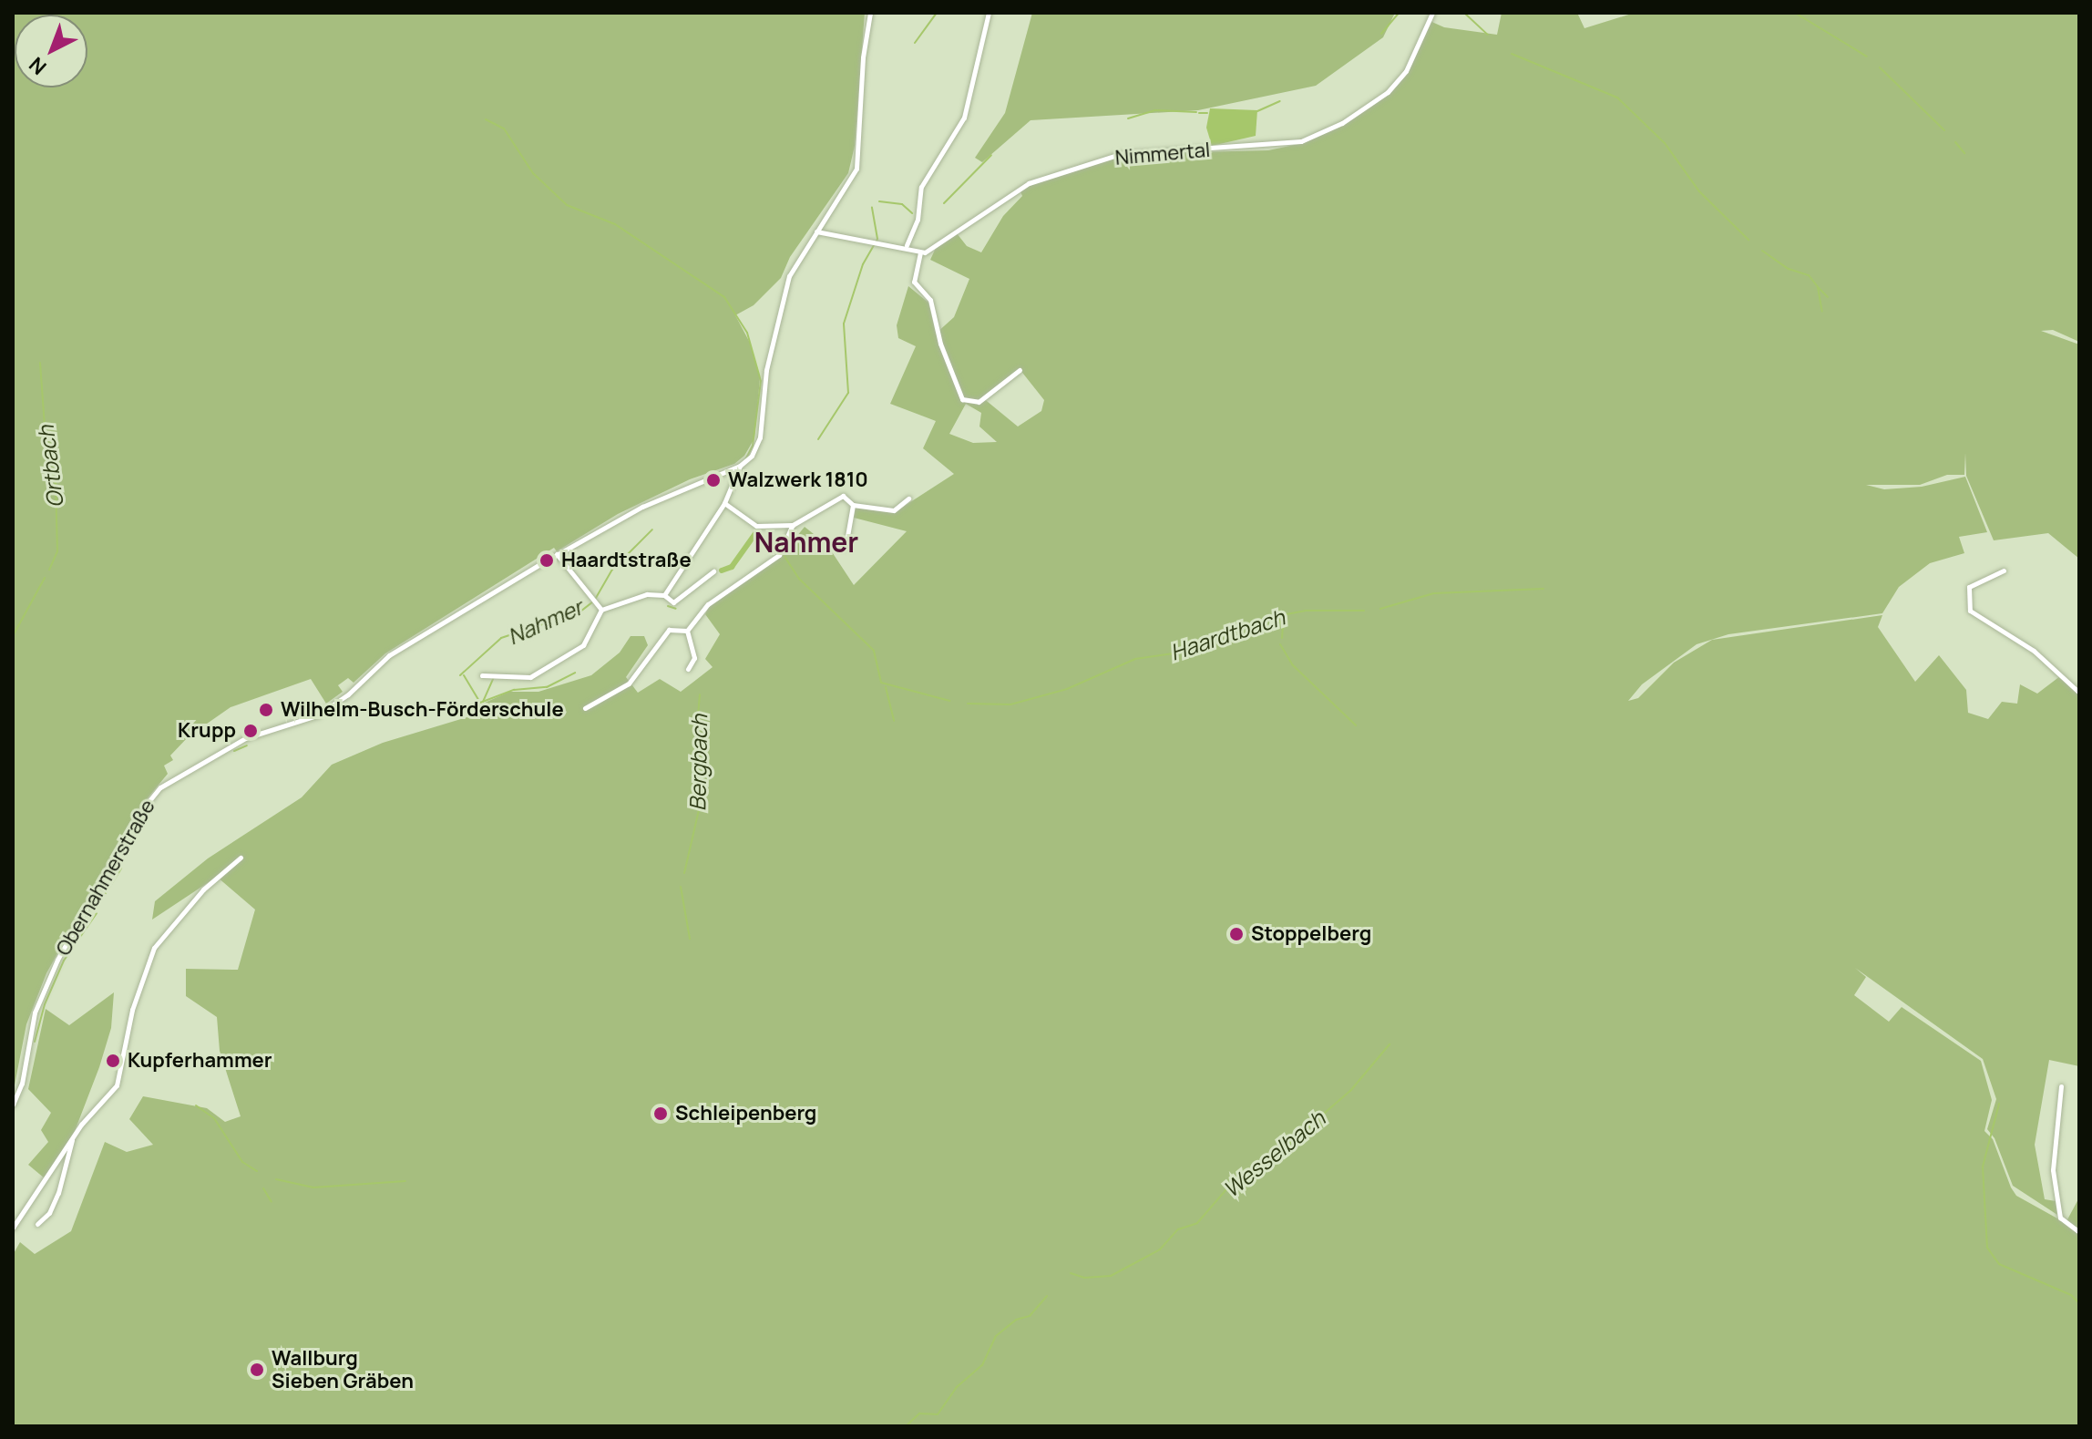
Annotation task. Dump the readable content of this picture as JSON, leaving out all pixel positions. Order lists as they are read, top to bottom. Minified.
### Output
{"streets":{"street":["Nimmertal","Obernahmerstraße"]},"districts":["Nahmer"],"water":["Ortbach","Nahmer","Haardtbach","Bergbach","Wesselbach"],"places":["Walzwerk 1810","Haardtstraße","Wilhelm-Busch-Förderschule","Krupp","Stoppelberg","Kupferhammer","Schleipenberg","Wallburg Sieben Gräben"],"north":"bottom left"}
